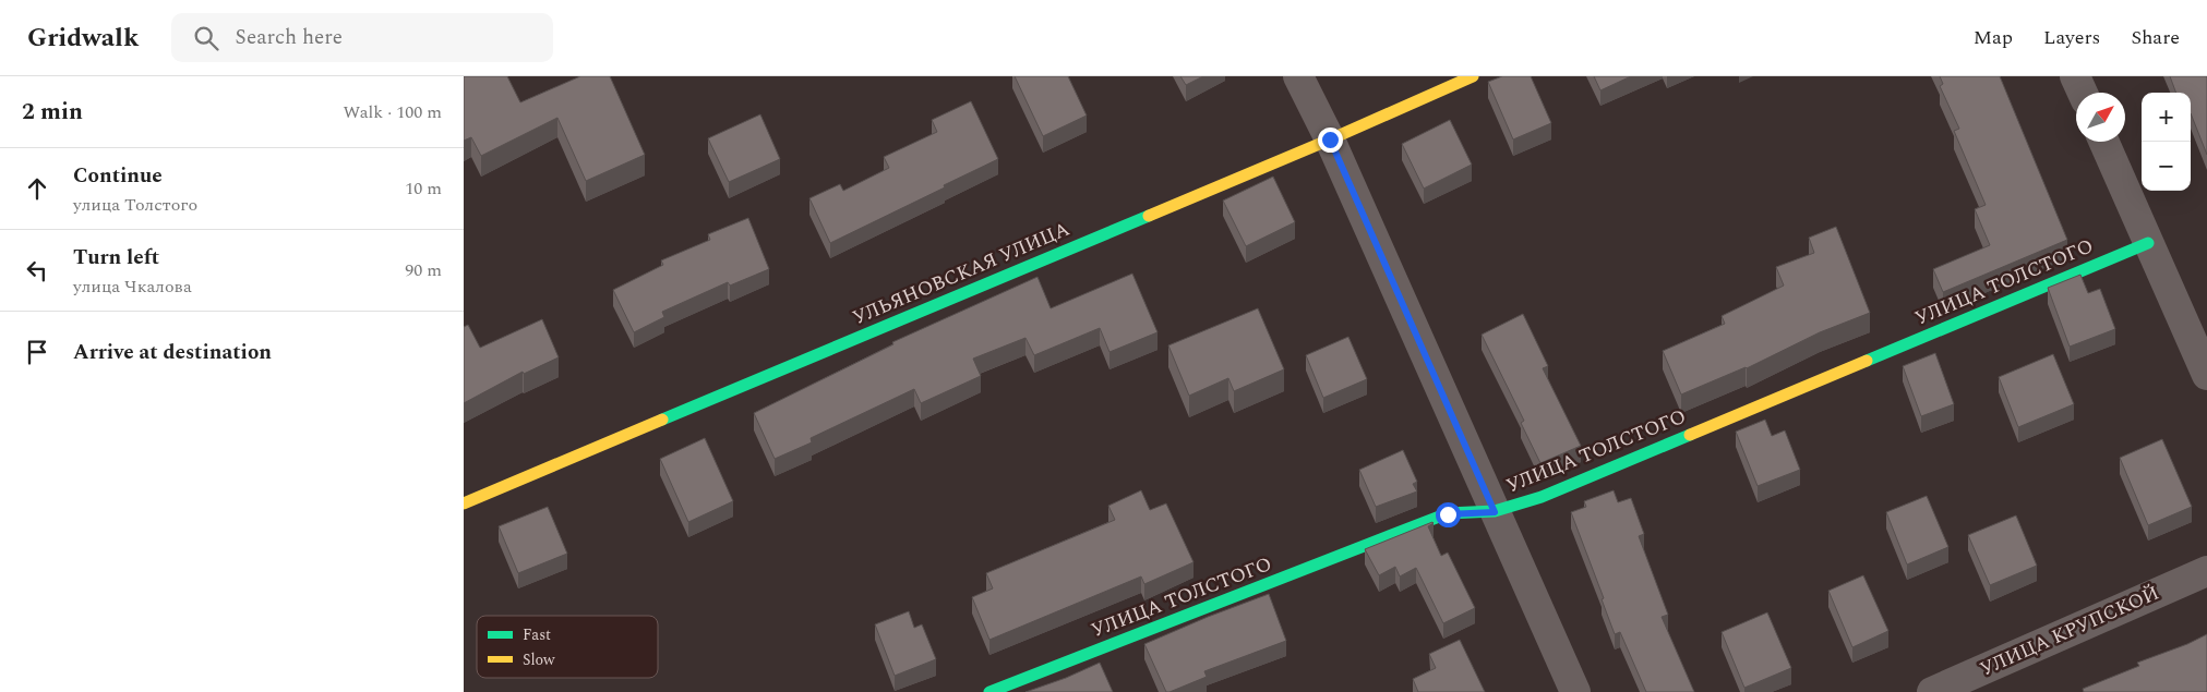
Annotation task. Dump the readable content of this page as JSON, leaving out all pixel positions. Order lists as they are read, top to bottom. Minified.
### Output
{"streets":{"street":["УЛЬЯНОВСКАЯ УЛИЦА","УЛИЦА ТОЛСТОГО","УЛИЦА КРУПСКОЙ"]},"legend":["Fast","Slow"],"north":"top right","page":{"header":"Gridwalk","search":"Search here","nav":["Map","Layers","Share"],"heading":["2 min","Walk · 100 m"],"map_buttons":["+","−"],"list":[["Continue","улица Толстого","10 m"],["Turn left","улица Чкалова","90 m"],"Arrive at destination"]}}
